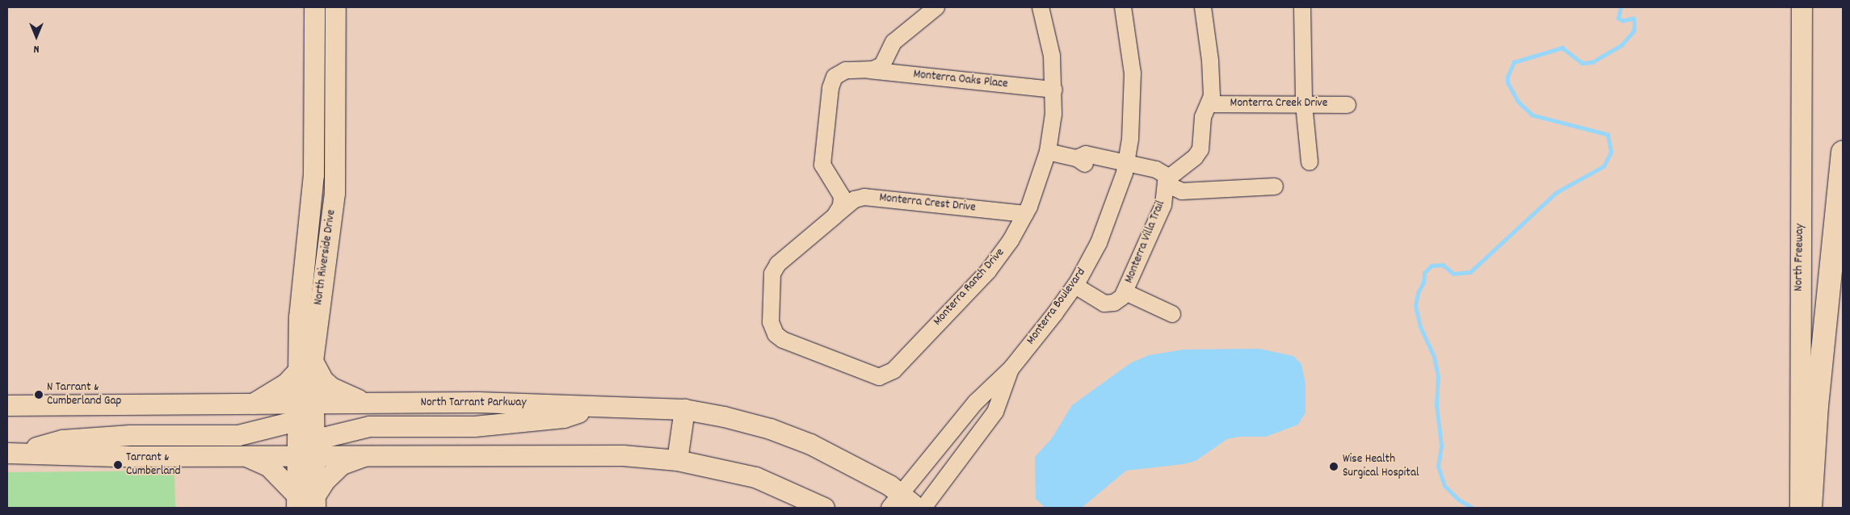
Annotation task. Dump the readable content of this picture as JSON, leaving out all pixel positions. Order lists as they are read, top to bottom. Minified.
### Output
{"streets":{"main road":["North Riverside Drive","North Freeway","North Tarrant Parkway"],"street":["Monterra Oaks Place","Monterra Creek Drive","Monterra Crest Drive","Monterra Villa Trail","Monterra Ranch Drive","Monterra Boulevard"]},"crossings":[["Monterra Oaks Place","Monterra Ranch Drive"],["Monterra Crest Drive","Monterra Ranch Drive"],["Monterra Villa Trail","Monterra Boulevard"],["North Riverside Drive","North Tarrant Parkway"],["Monterra Boulevard","North Tarrant Parkway"]],"places":["N Tarrant & Cumberland Gap","Tarrant & Cumberland","Wise Health Surgical Hospital"],"north":"bottom"}
